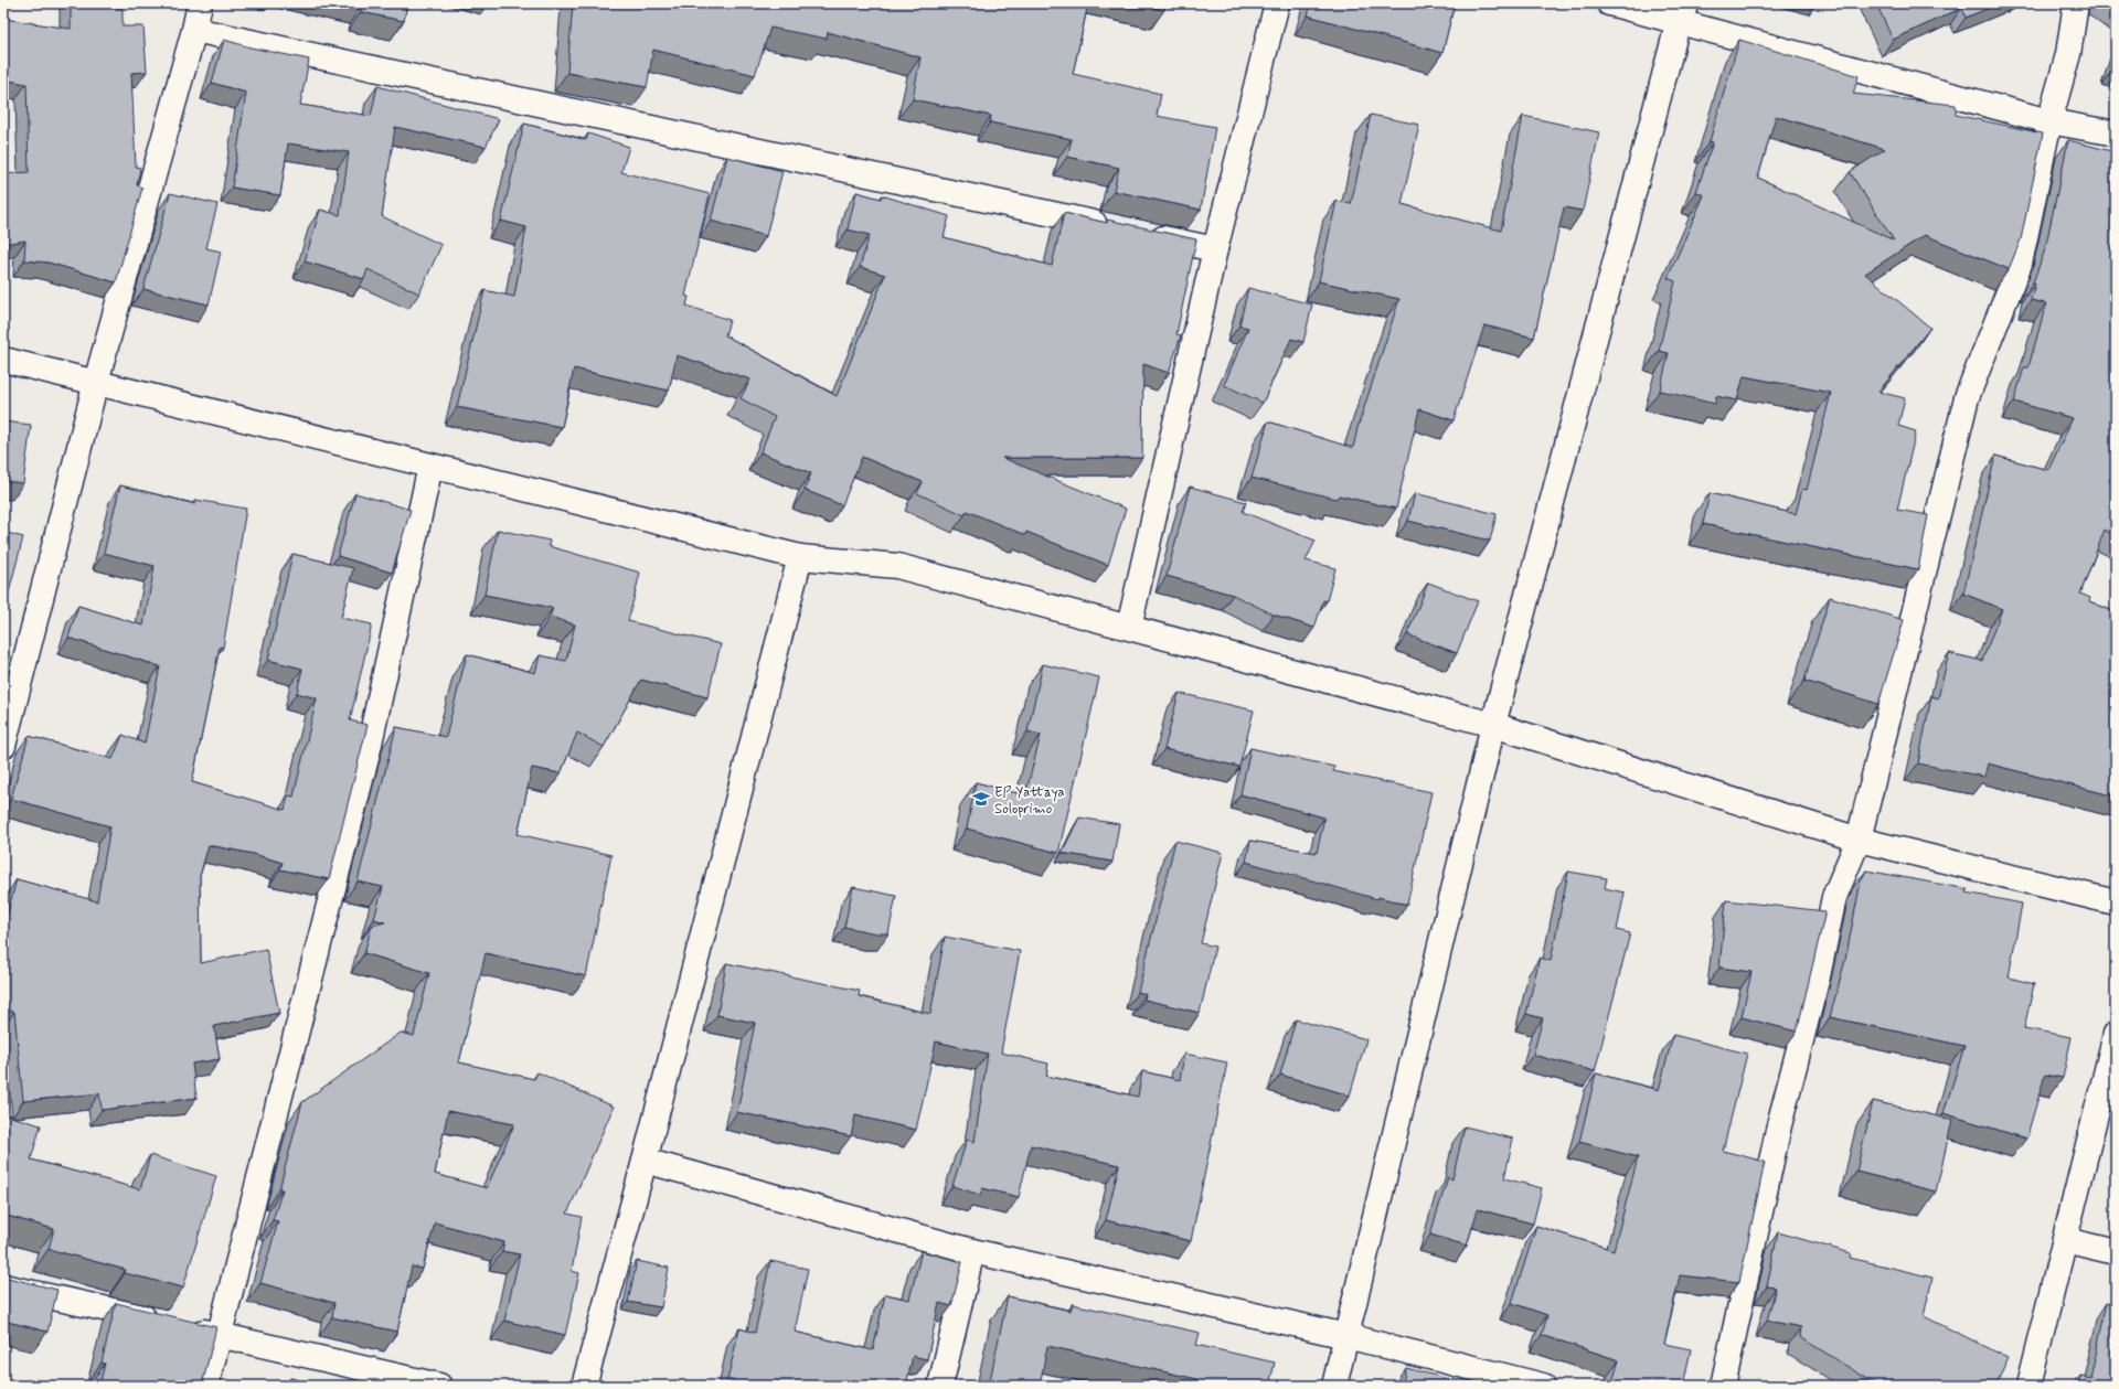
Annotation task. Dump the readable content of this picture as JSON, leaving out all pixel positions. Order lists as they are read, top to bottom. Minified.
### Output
{"places":{"school or university":["EP Yattaya Soloprimo"]}}
